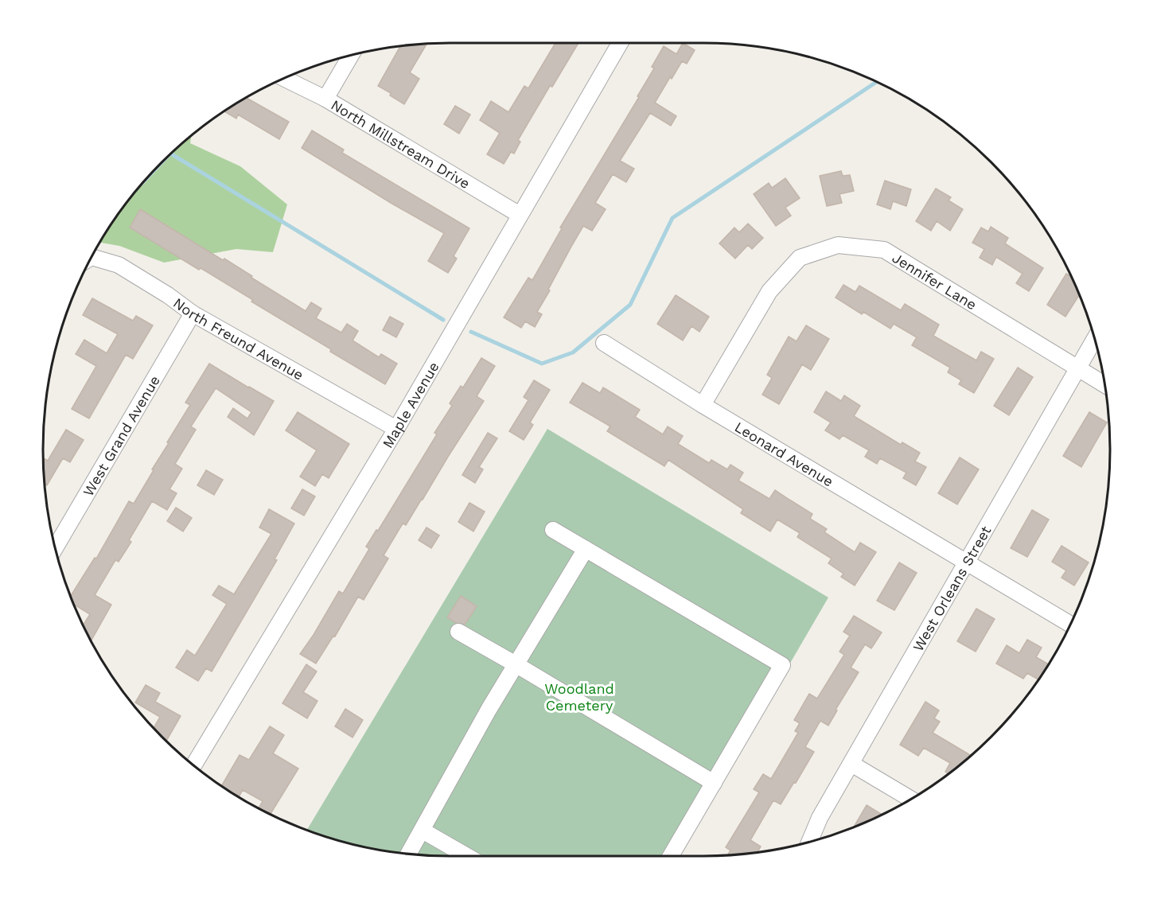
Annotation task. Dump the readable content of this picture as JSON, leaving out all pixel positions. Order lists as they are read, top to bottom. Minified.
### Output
{"streets":{"street":["North Millstream Drive","Jennifer Lane","North Freund Avenue","Maple Avenue","West Grand Avenue","Leonard Avenue","West Orleans Street"]},"crossings":[["North Millstream Drive","Maple Avenue"],["Jennifer Lane","Leonard Avenue"],["Jennifer Lane","West Orleans Street"],["North Freund Avenue","Maple Avenue"],["North Freund Avenue","West Grand Avenue"],["Leonard Avenue","West Orleans Street"]],"parks":["Woodland Cemetery"]}
